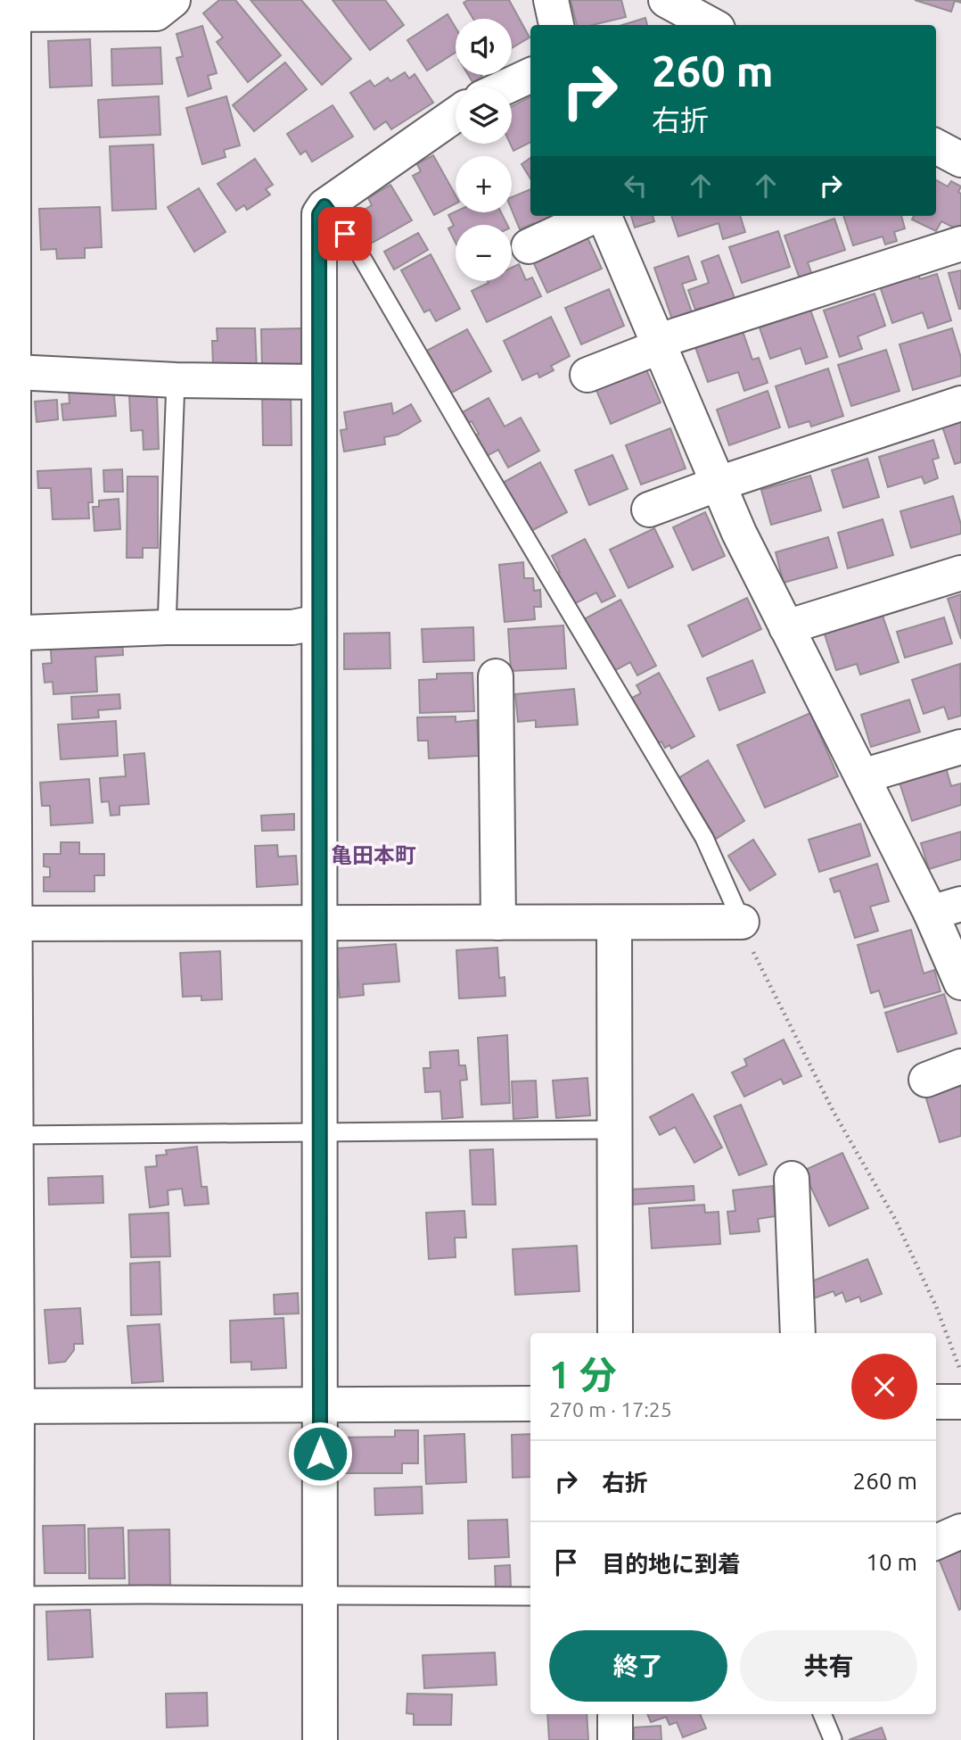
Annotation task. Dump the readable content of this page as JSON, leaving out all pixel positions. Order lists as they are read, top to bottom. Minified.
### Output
{"districts":["亀田本町"],"page":{"map_buttons":["+","−"],"turn":["260 m","右折"],"heading":["1 分","270 m · 17:25"],"list":[{"name":"右折","value":"260 m"},{"name":"目的地に到着","value":"10 m"}],"buttons":["終了","共有"]}}
